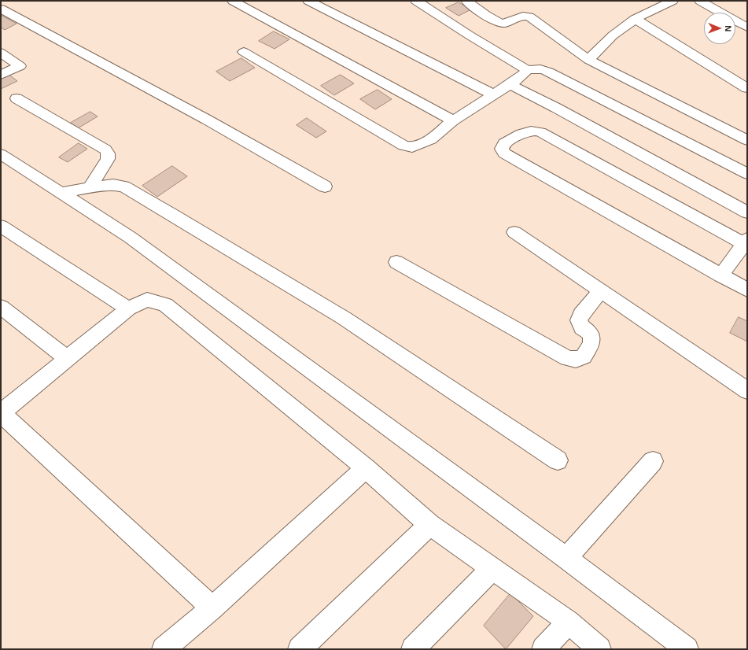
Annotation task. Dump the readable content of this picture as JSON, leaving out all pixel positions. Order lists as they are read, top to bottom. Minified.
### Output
{"north":"right"}
